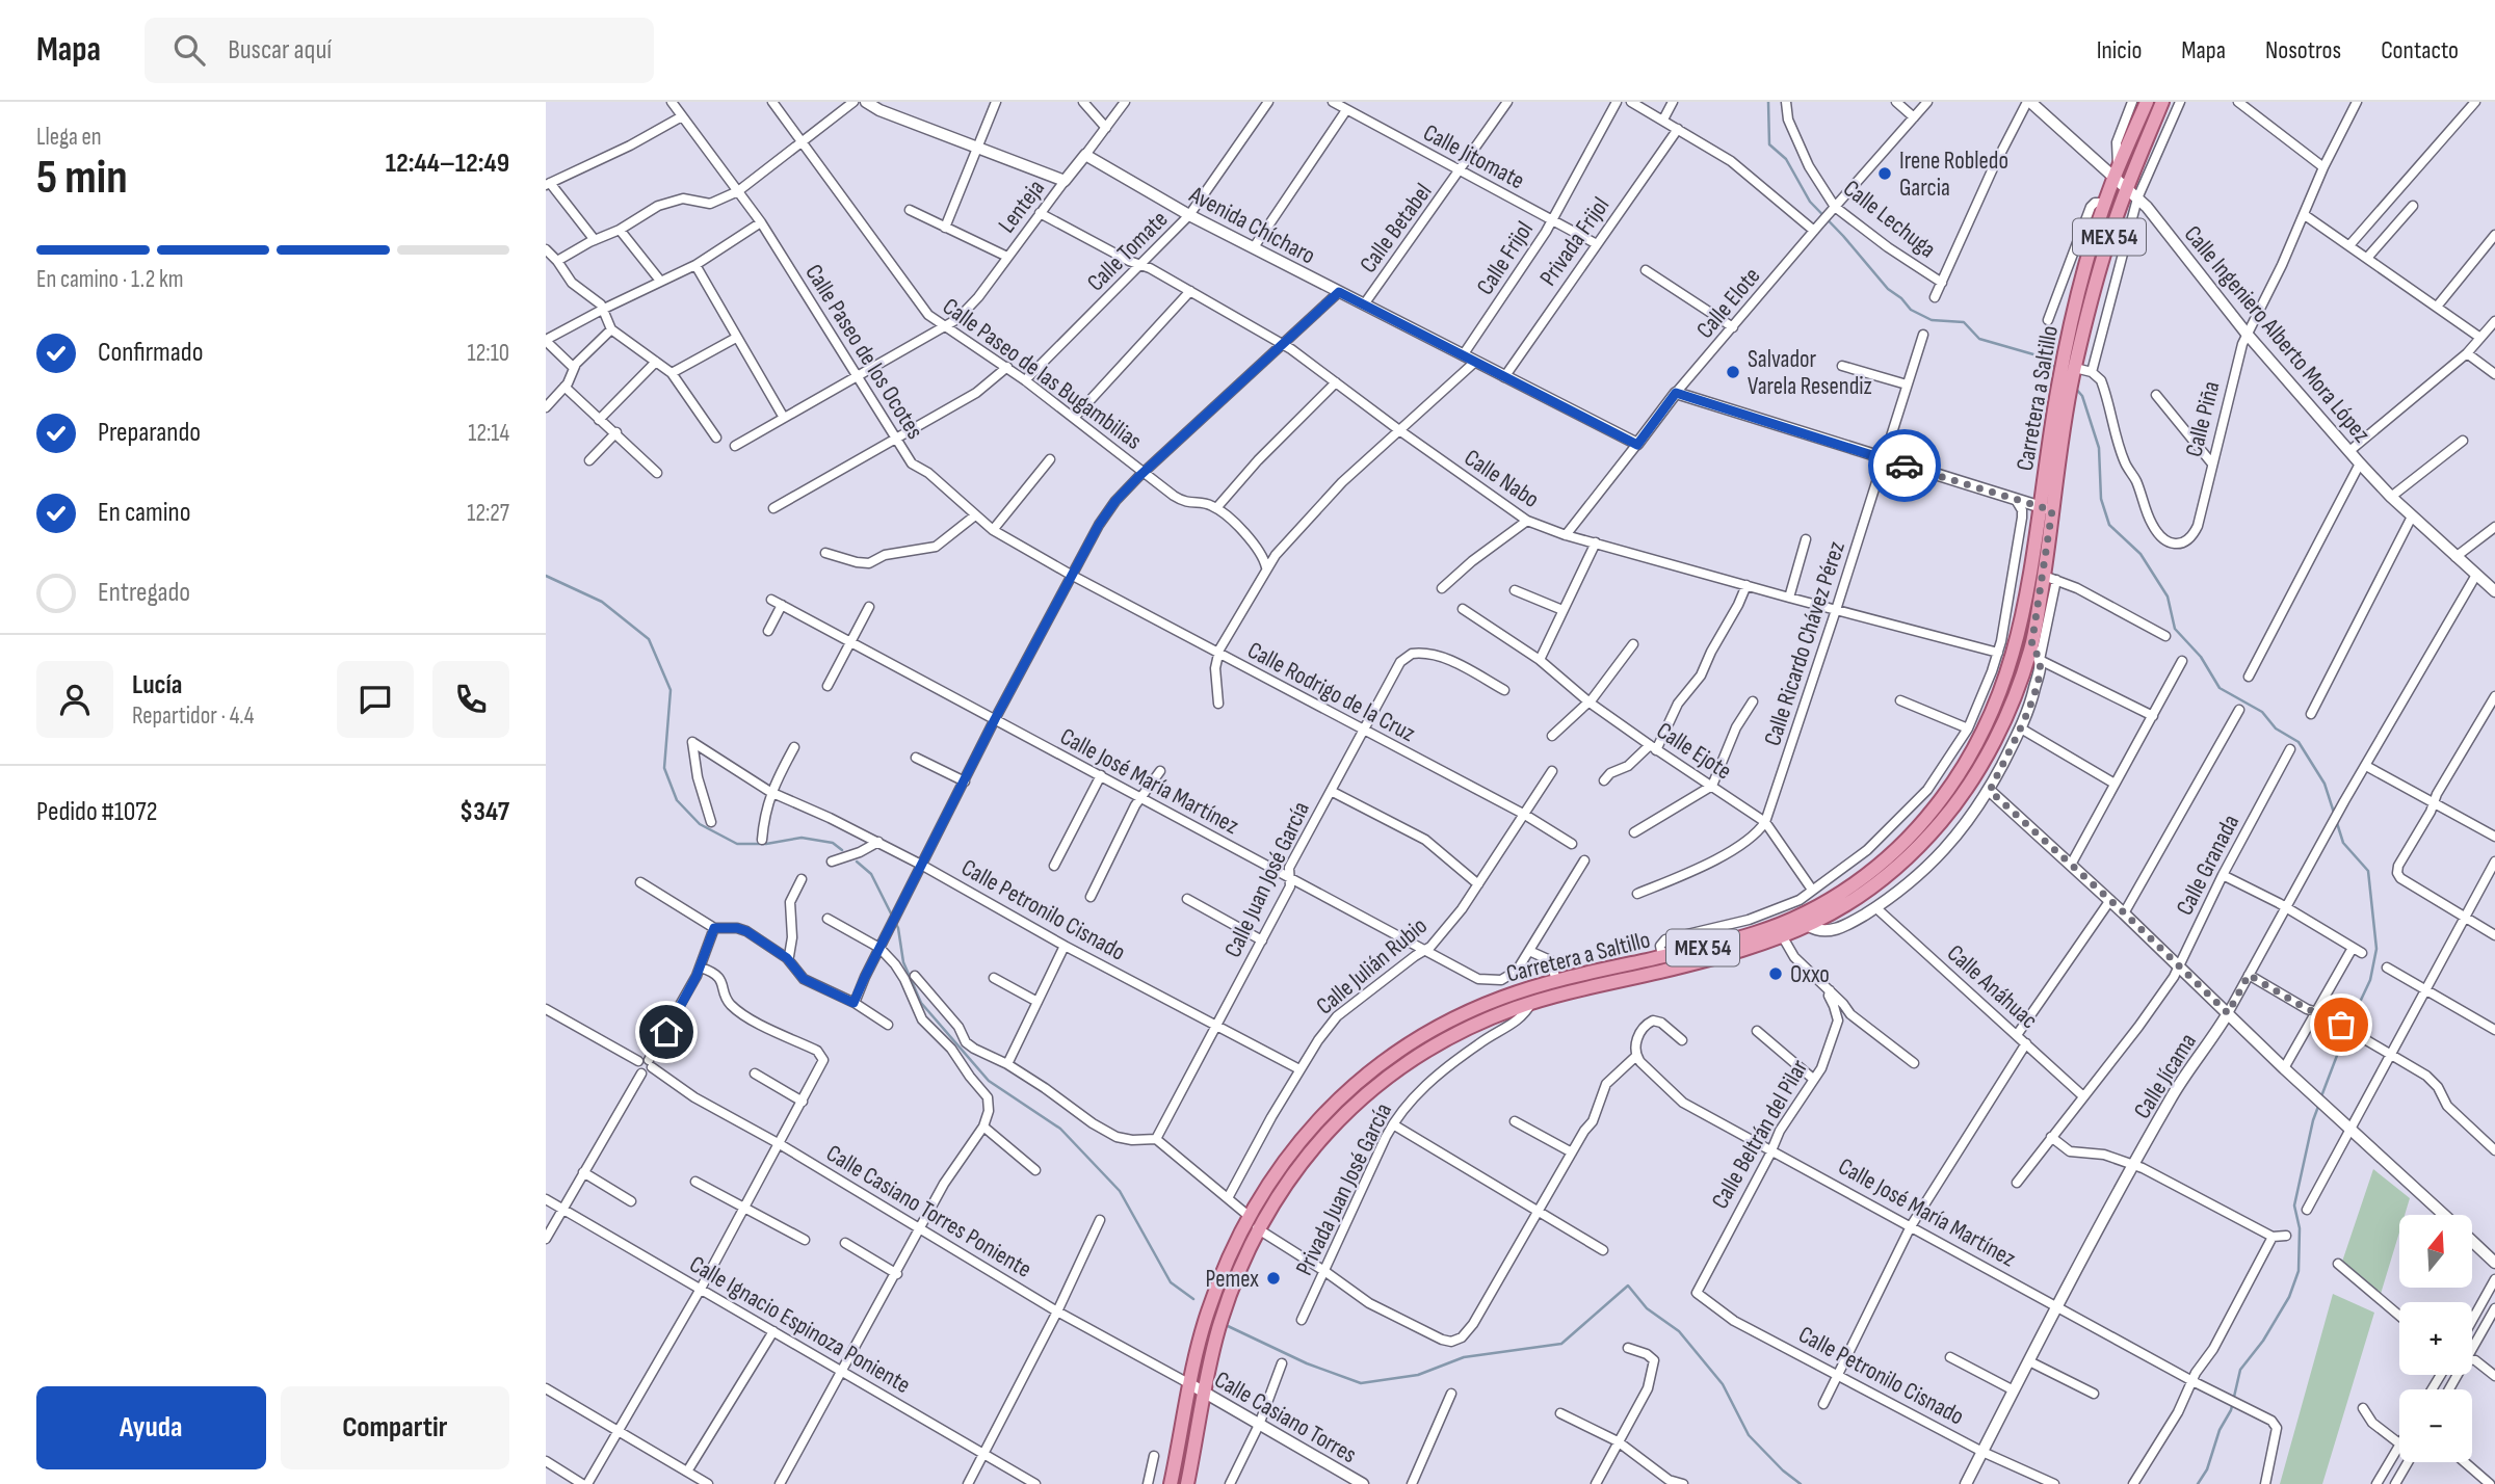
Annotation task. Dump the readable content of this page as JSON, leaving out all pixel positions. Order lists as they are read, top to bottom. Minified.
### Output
{"streets":{"main road":["MEX 54","Carretera a Saltillo"],"street":["Calle Jitomate","Lenteja","Calle Lechuga","Avenida Chícharo","Calle Betabel","Privada Frijol","Calle Tomate","Calle Frijol","Calle Elote","Calle Ingeniero Alberto Mora López","Calle Paseo de los Ocotes","Calle Paseo de las Bugambilias","Calle Piña","Calle Nabo","Calle Ricardo Chávez Pérez","Calle Rodrigo de la Cruz","Calle Ejote","Calle José María Martínez","Calle Granada","Calle Juan José García","Calle Petronilo Cisnado","Calle Julián Rubio","Calle Anáhuac","Calle Jícama","Calle Beltrán del Pilar","Privada Juan José García","Calle Casiano Torres Poniente","Calle Ignacio Espinoza Poniente","Calle Casiano Torres"]},"crossings":[["Calle Jitomate","Calle Betabel"],["Calle Jitomate","Privada Frijol"],["Calle Jitomate","Calle Frijol"],["Lenteja","Avenida Chícharo"],["Lenteja","Calle Paseo de los Ocotes"],["Lenteja","Calle Paseo de las Bugambilias"],["Lenteja","Calle Nabo"],["Calle Lechuga","Calle Elote"],["Avenida Chícharo","Calle Betabel"],["Avenida Chícharo","Privada Frijol"],["Avenida Chícharo","Calle Tomate"],["Avenida Chícharo","Calle Frijol"],["Avenida Chícharo","Calle Elote"],["Calle Betabel","Calle Paseo de los Ocotes"],["Calle Betabel","Calle Paseo de las Bugambilias"],["Calle Betabel","Calle Nabo"],["Calle Betabel","Calle Rodrigo de la Cruz"],["Calle Betabel","Calle José María Martínez"],["Calle Betabel","Calle Petronilo Cisnado"],["Calle Tomate","Calle Paseo de las Bugambilias"],["Calle Tomate","Calle Nabo"],["Calle Elote","Calle Nabo"],["Calle Ingeniero Alberto Mora López","Carretera a Saltillo"],["Calle Ingeniero Alberto Mora López","Calle Piña"],["Calle Ingeniero Alberto Mora López","Calle Jícama"],["Calle Paseo de los Ocotes","Calle Rodrigo de la Cruz"],["Carretera a Saltillo","Privada Juan José García"],["Carretera a Saltillo","Calle Casiano Torres Poniente"],["Carretera a Saltillo","Calle Casiano Torres"],["Calle Nabo","Calle Ricardo Chávez Pérez"],["Calle Ricardo Chávez Pérez","Calle Ejote"],["Calle Rodrigo de la Cruz","Calle Juan José García"],["Calle Rodrigo de la Cruz","Calle Julián Rubio"],["Calle José María Martínez","Calle Juan José García"],["Calle José María Martínez","Calle Julián Rubio"],["Calle José María Martínez","Calle Jícama"],["Calle José María Martínez","Calle Beltrán del Pilar"],["Calle Granada","Calle Anáhuac"],["Calle Juan José García","Calle Petronilo Cisnado"],["Calle Petronilo Cisnado","Calle Julián Rubio"],["Calle Petronilo Cisnado","Calle Jícama"],["Calle Petronilo Cisnado","Calle Beltrán del Pilar"],["Calle Casiano Torres Poniente","Calle Casiano Torres"]],"places":["Irene Robledo Garcia","Salvador Varela Resendiz","Oxxo","Pemex"],"north":"top","page":{"header":"Mapa","search":"Buscar aquí","nav":["Inicio","Mapa","Nosotros","Contacto"],"heading":["5 min","Llega en","12:44–12:49"],"panel":["Lucía","Repartidor · 4.4","Pedido #1072","$347"],"bar":"En camino · 1.2 km","list":[["Confirmado","12:10"],["Preparando","12:14"],["En camino","12:27"],"Entregado"],"map_buttons":["+","−"],"buttons":["Ayuda","Compartir"]}}
